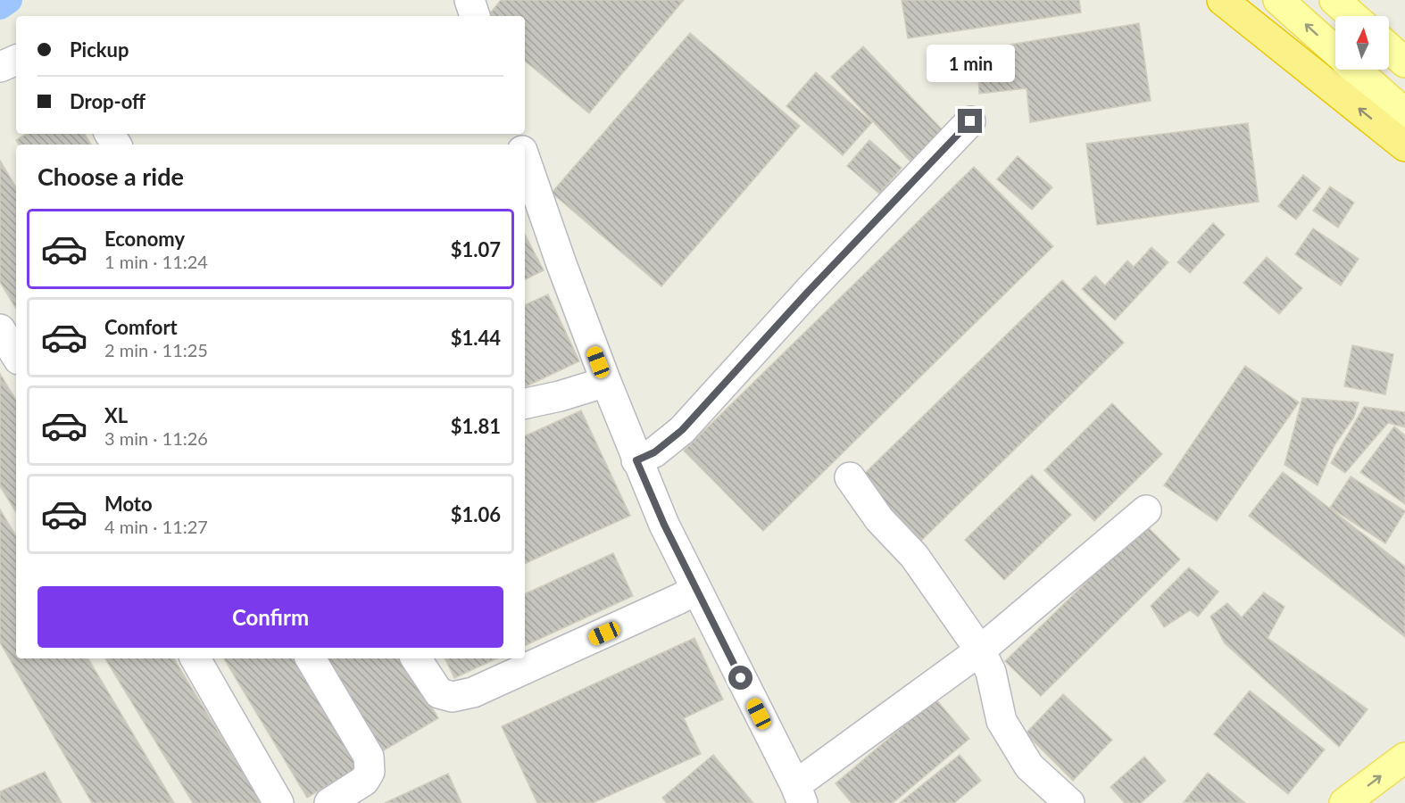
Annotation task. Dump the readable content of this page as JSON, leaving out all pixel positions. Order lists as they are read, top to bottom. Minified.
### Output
{"north":"top","page":{"banner":["Pickup","Drop-off"],"bubble":"1 min","heading":"Choose a ride","list":[{"name":"Economy","note":"1 min · 11:24","value":"$1.07"},{"name":"Comfort","note":"2 min · 11:25","value":"$1.44"},{"name":"XL","note":"3 min · 11:26","value":"$1.81"},{"name":"Moto","note":"4 min · 11:27","value":"$1.06"}],"buttons":"Confirm"}}
